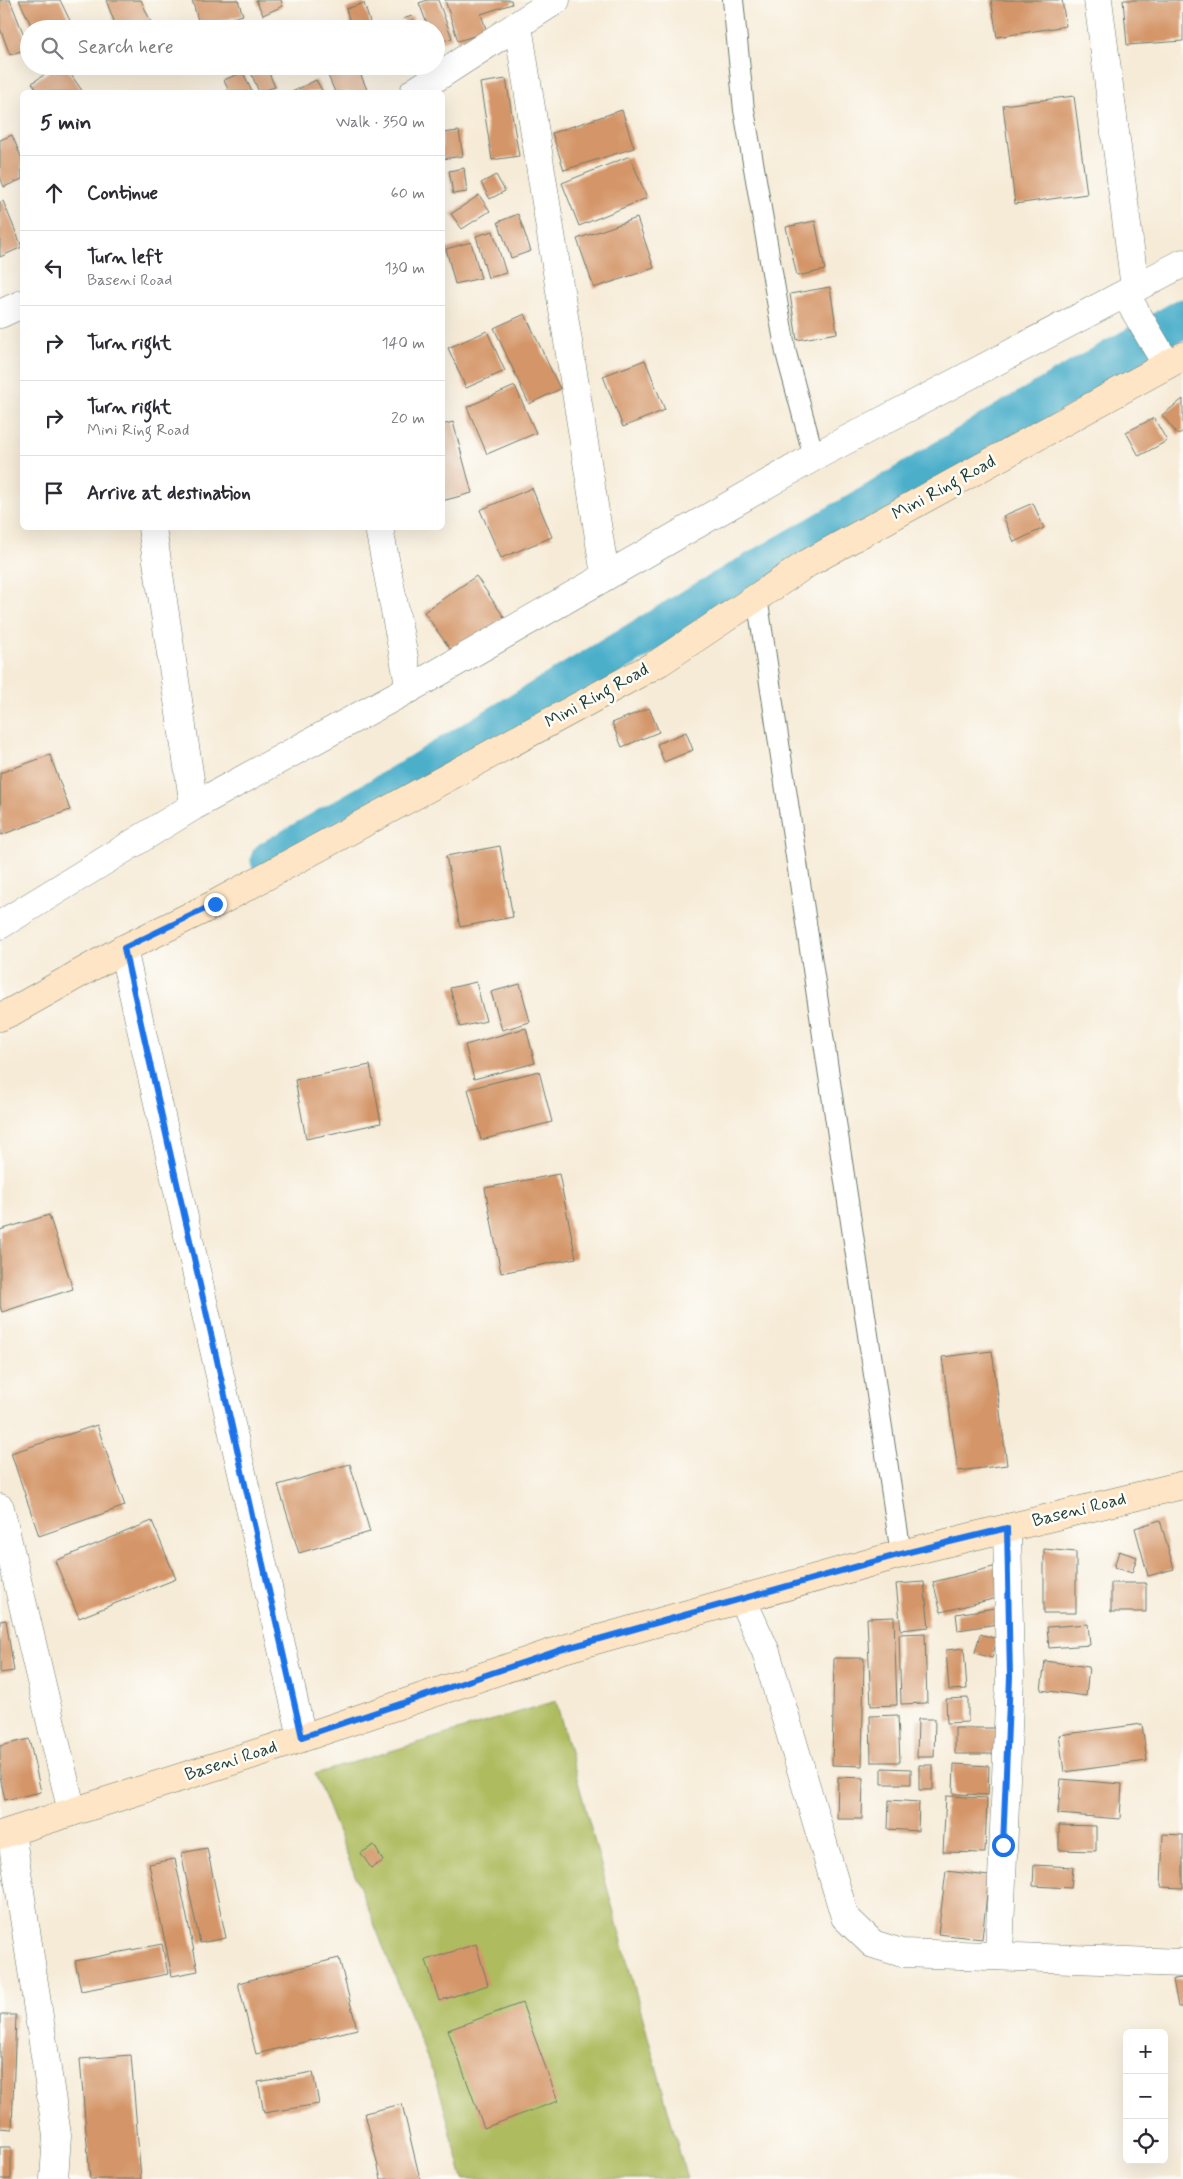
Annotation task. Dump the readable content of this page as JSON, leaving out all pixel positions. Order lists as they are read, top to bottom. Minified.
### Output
{"streets":{"main road":["Mini Ring Road","Baseni Road"]},"page":{"search":"Search here","heading":["5 min","Walk · 350 m"],"list":[["Continue","60 m"],["Turn left","Baseni Road","130 m"],["Turn right","140 m"],["Turn right","Mini Ring Road","20 m"],"Arrive at destination"],"map_buttons":["+","−"]}}
